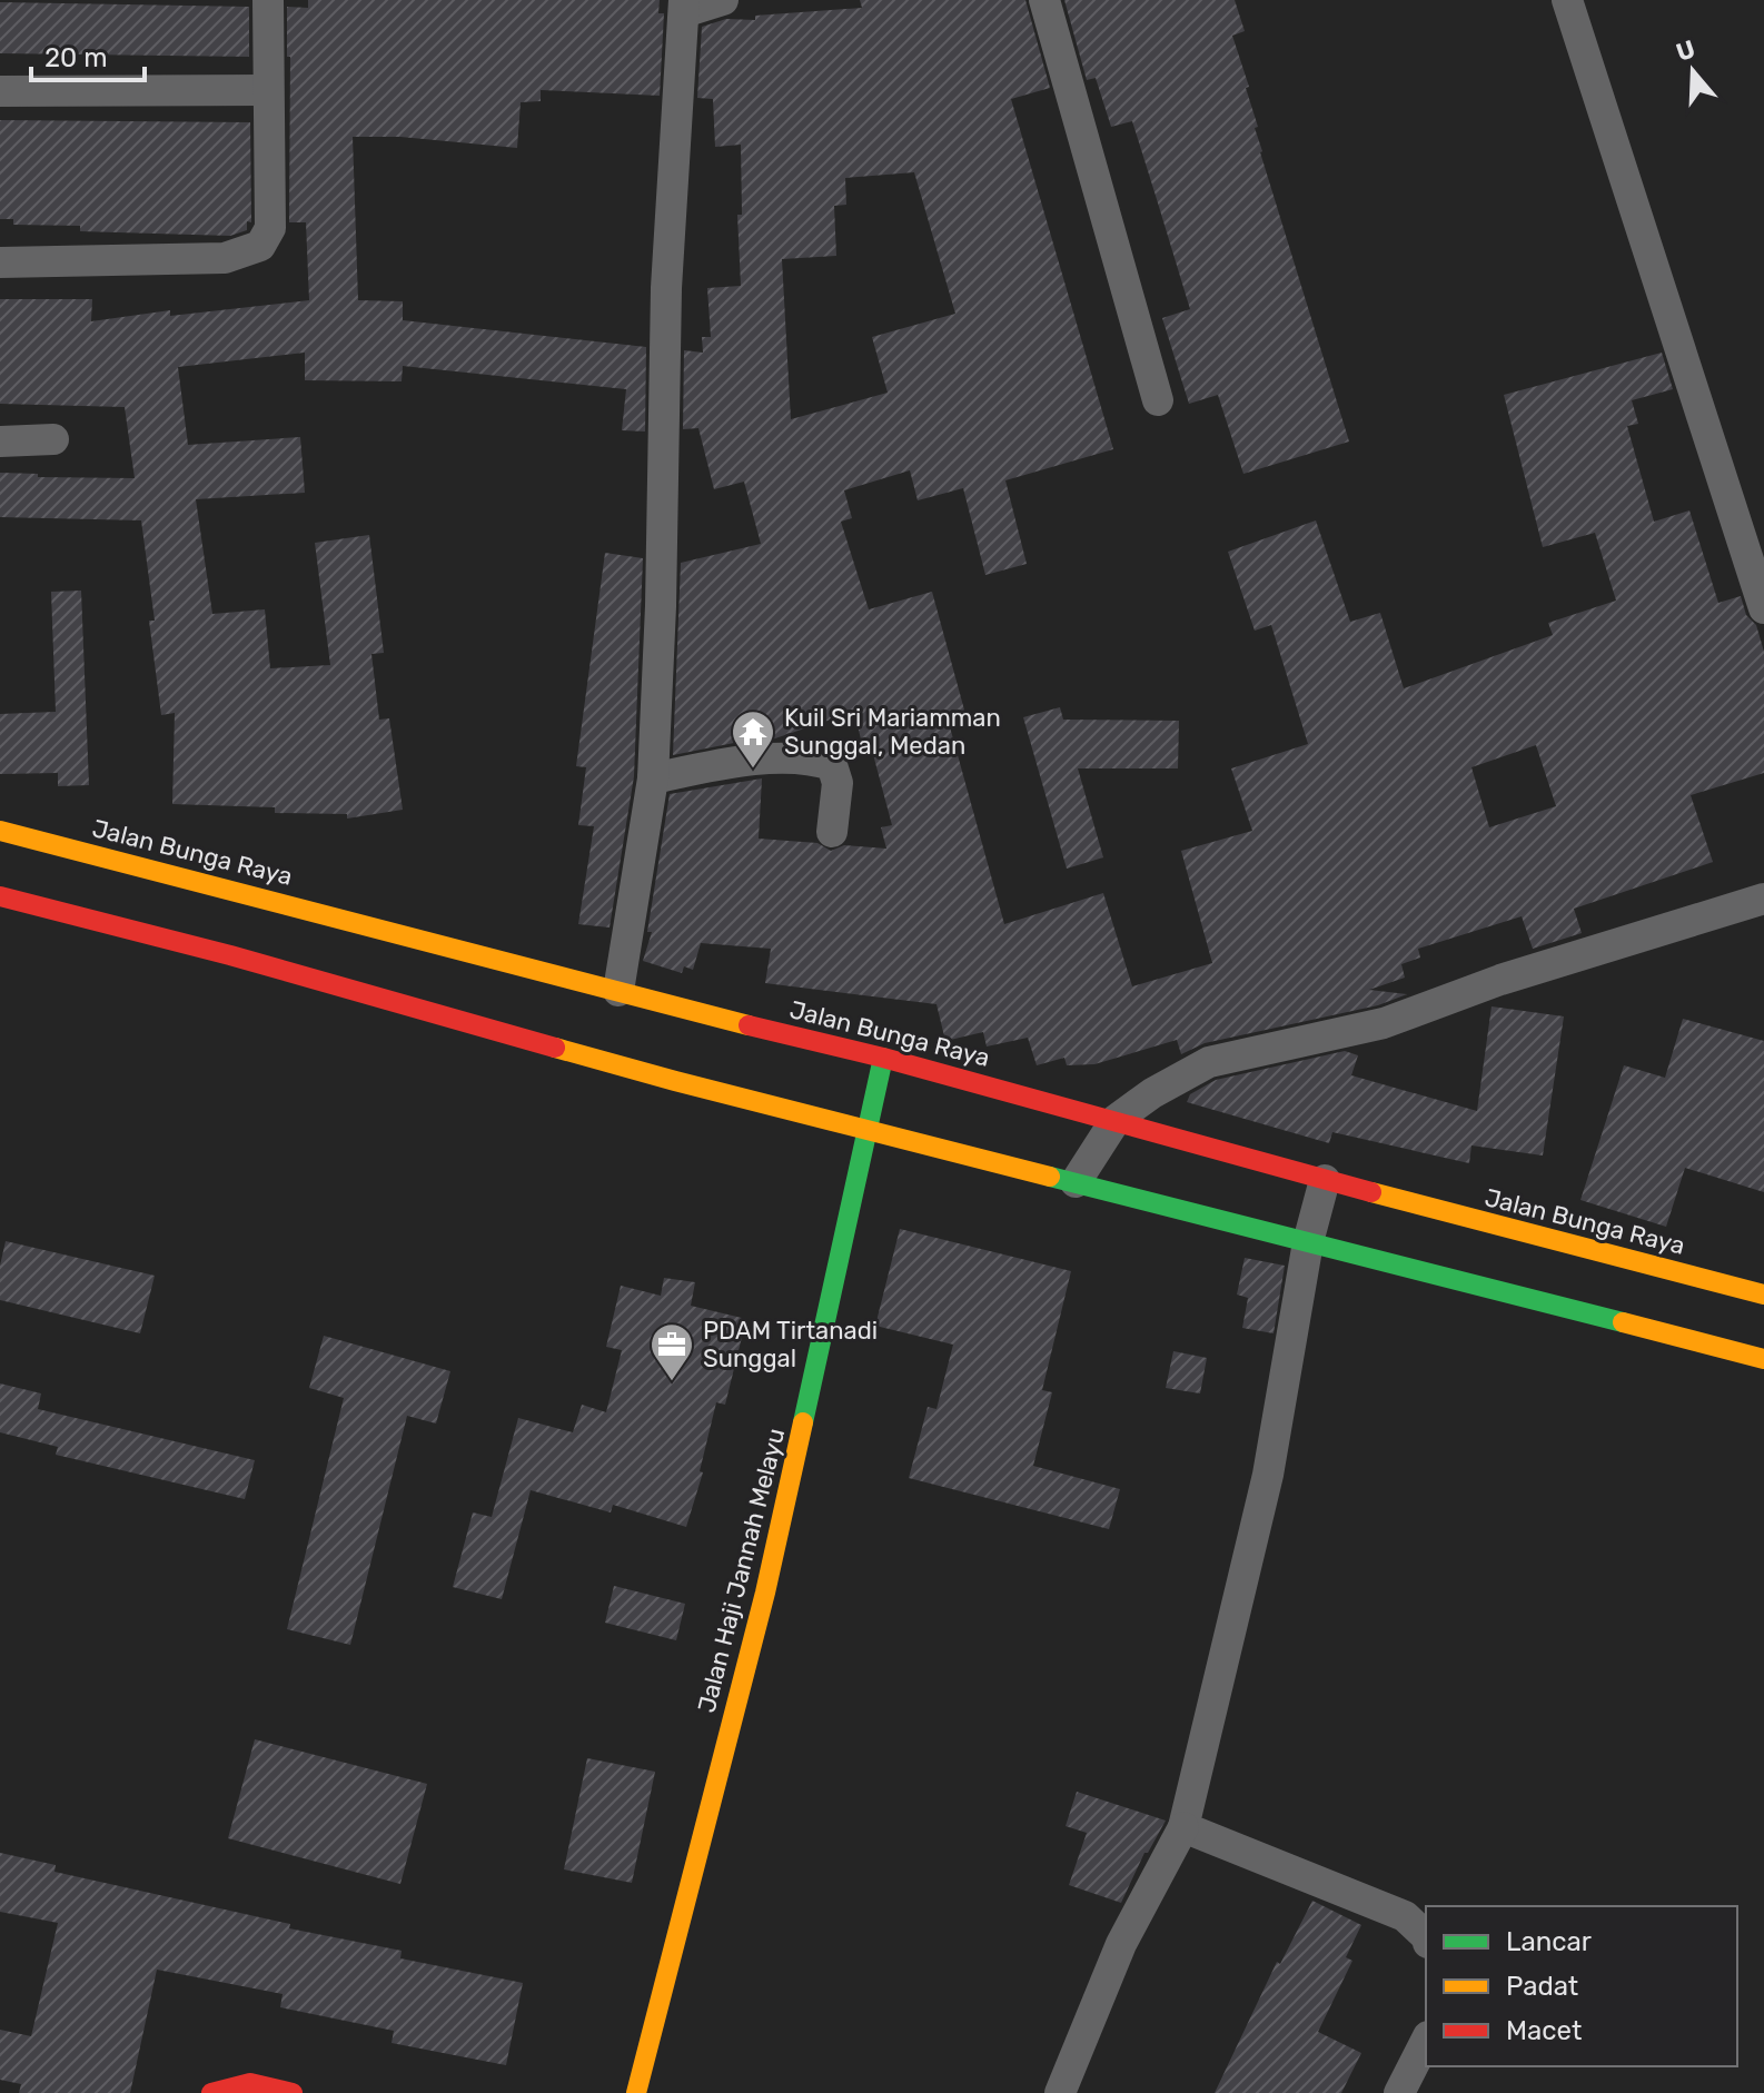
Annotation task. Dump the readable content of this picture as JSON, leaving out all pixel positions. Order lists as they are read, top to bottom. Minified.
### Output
{"streets":{"main road":["Jalan Bunga Raya","Jalan Haji Jannah Melayu"]},"crossings":[["Jalan Bunga Raya","Jalan Haji Jannah Melayu"]],"places":{"temple":["Kuil Sri Mariamman Sunggal, Medan"],"office":["PDAM Tirtanadi Sunggal"]},"legend":["Lancar","Padat","Macet"],"scale_bar":"20 m","north":"top"}
